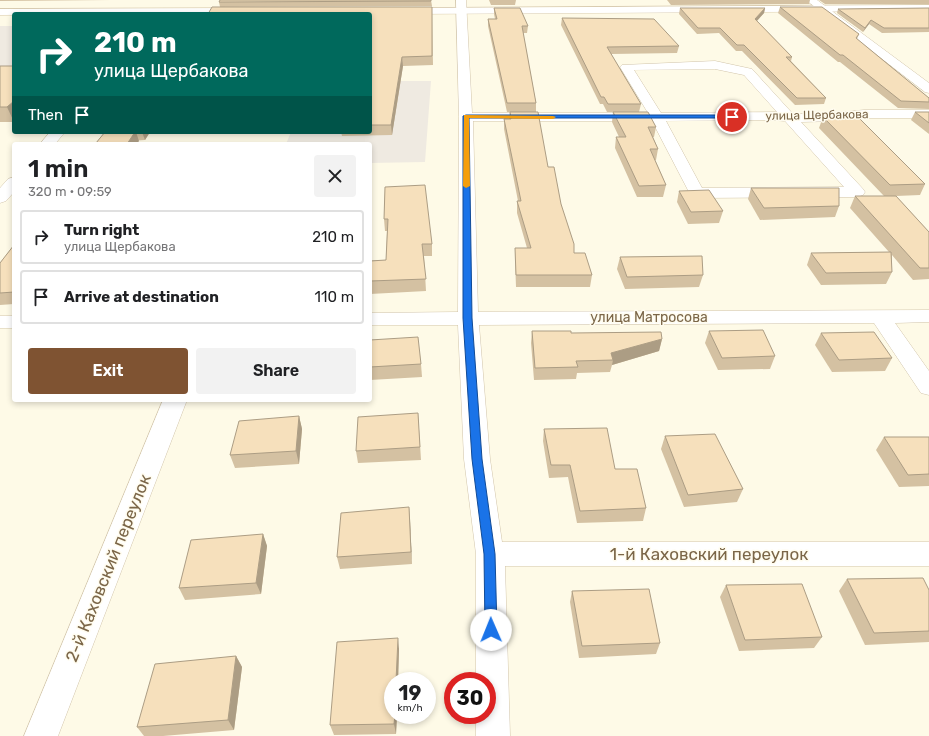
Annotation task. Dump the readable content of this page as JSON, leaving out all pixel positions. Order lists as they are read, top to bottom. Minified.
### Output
{"streets":{"street":["улица Щербакова","улица Матросова","1-й Каховский переулок","2-й Каховский переулок"]},"page":{"turn":["210 m","улица Щербакова"],"then":"Then","heading":["1 min","320 m · 09:59"],"list":[{"name":"Turn right","note":"улица Щербакова","value":"210 m"},{"name":"Arrive at destination","value":"110 m"}],"buttons":["Exit","Share"],"speed":"19 km/h","limit":"30"}}
